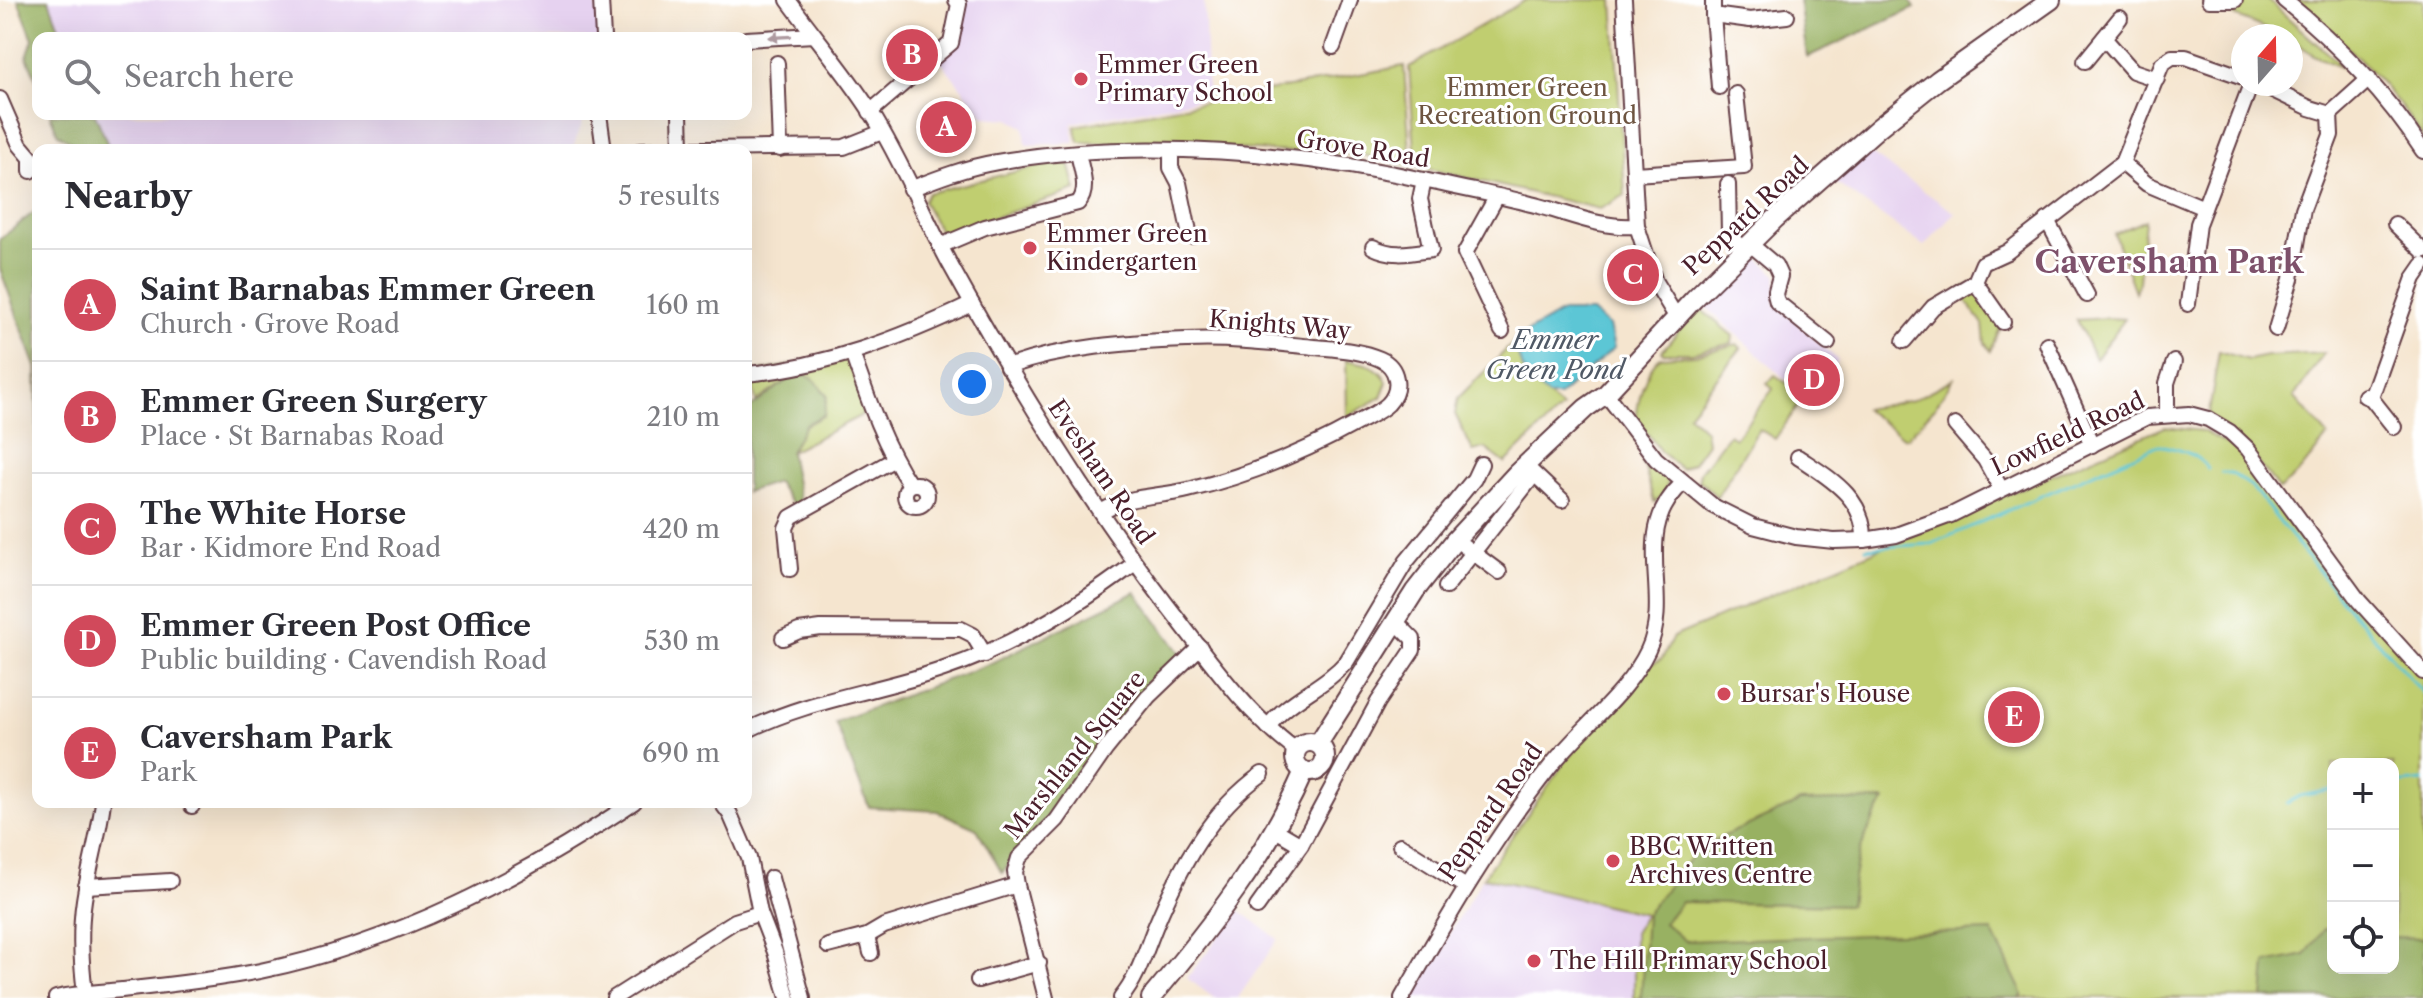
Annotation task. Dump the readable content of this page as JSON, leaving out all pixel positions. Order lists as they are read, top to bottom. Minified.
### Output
{"streets":{"main road":["Peppard Road"],"street":["Grove Road","Knights Way","Lowfield Road","Evesham Road","Marshland Square"]},"crossings":[["Grove Road","Evesham Road"],["Peppard Road","Lowfield Road"],["Peppard Road","Evesham Road"],["Knights Way","Evesham Road"],["Evesham Road","Marshland Square"]],"districts":["Caversham Park"],"water":["Emmer Green Pond"],"parks":["Emmer Green Recreation Ground"],"places":["Emmer Green Primary School","Emmer Green Kindergarten","Bursar's House","BBC Written Archives Centre","The Hill Primary School"],"north":"top","page":{"pins":["B","A","C","D","E"],"search":"Search here","heading":["Nearby","5 results"],"list":[{"mark":"A","name":"Saint Barnabas Emmer Green","note":"Church · Grove Road","value":"160 m"},{"mark":"B","name":"Emmer Green Surgery","note":"Place · St Barnabas Road","value":"210 m"},{"mark":"C","name":"The White Horse","note":"Bar · Kidmore End Road","value":"420 m"},{"mark":"D","name":"Emmer Green Post Office","note":"Public building · Cavendish Road","value":"530 m"},{"mark":"E","name":"Caversham Park","note":"Park","value":"690 m"}],"map_buttons":["+","−"]}}
